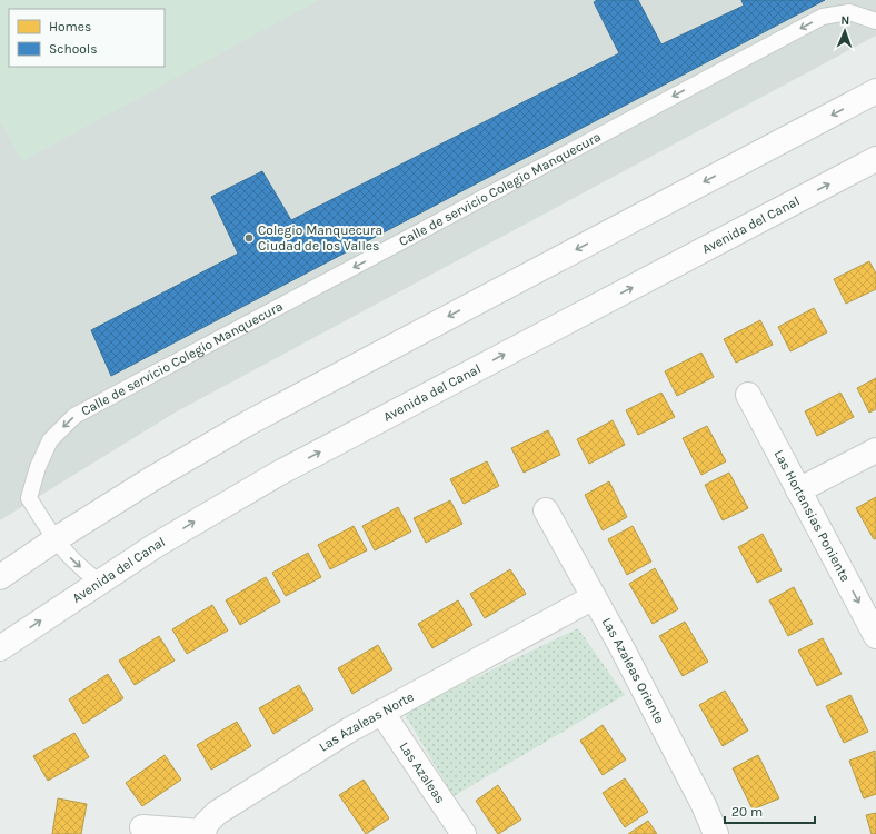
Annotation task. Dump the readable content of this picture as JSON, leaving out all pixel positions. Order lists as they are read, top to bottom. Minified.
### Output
{"streets":{"street":["Avenida del Canal","Las Hortensias Poniente","Las Azaleas Oriente","Las Azaleas Norte","Las Azaleas"],"lane":["Calle de servicio Colegio Manquecura"]},"crossings":[["Calle de servicio Colegio Manquecura","Avenida del Canal"],["Las Azaleas Oriente","Las Azaleas Norte"],["Las Azaleas Norte","Las Azaleas"]],"one_way":["Calle de servicio Colegio Manquecura","Las Hortensias Poniente"],"places":["Colegio Manquecura Ciudad de los Valles"],"legend":["Homes","Schools"],"scale_bar":"20 m","north":"top"}
